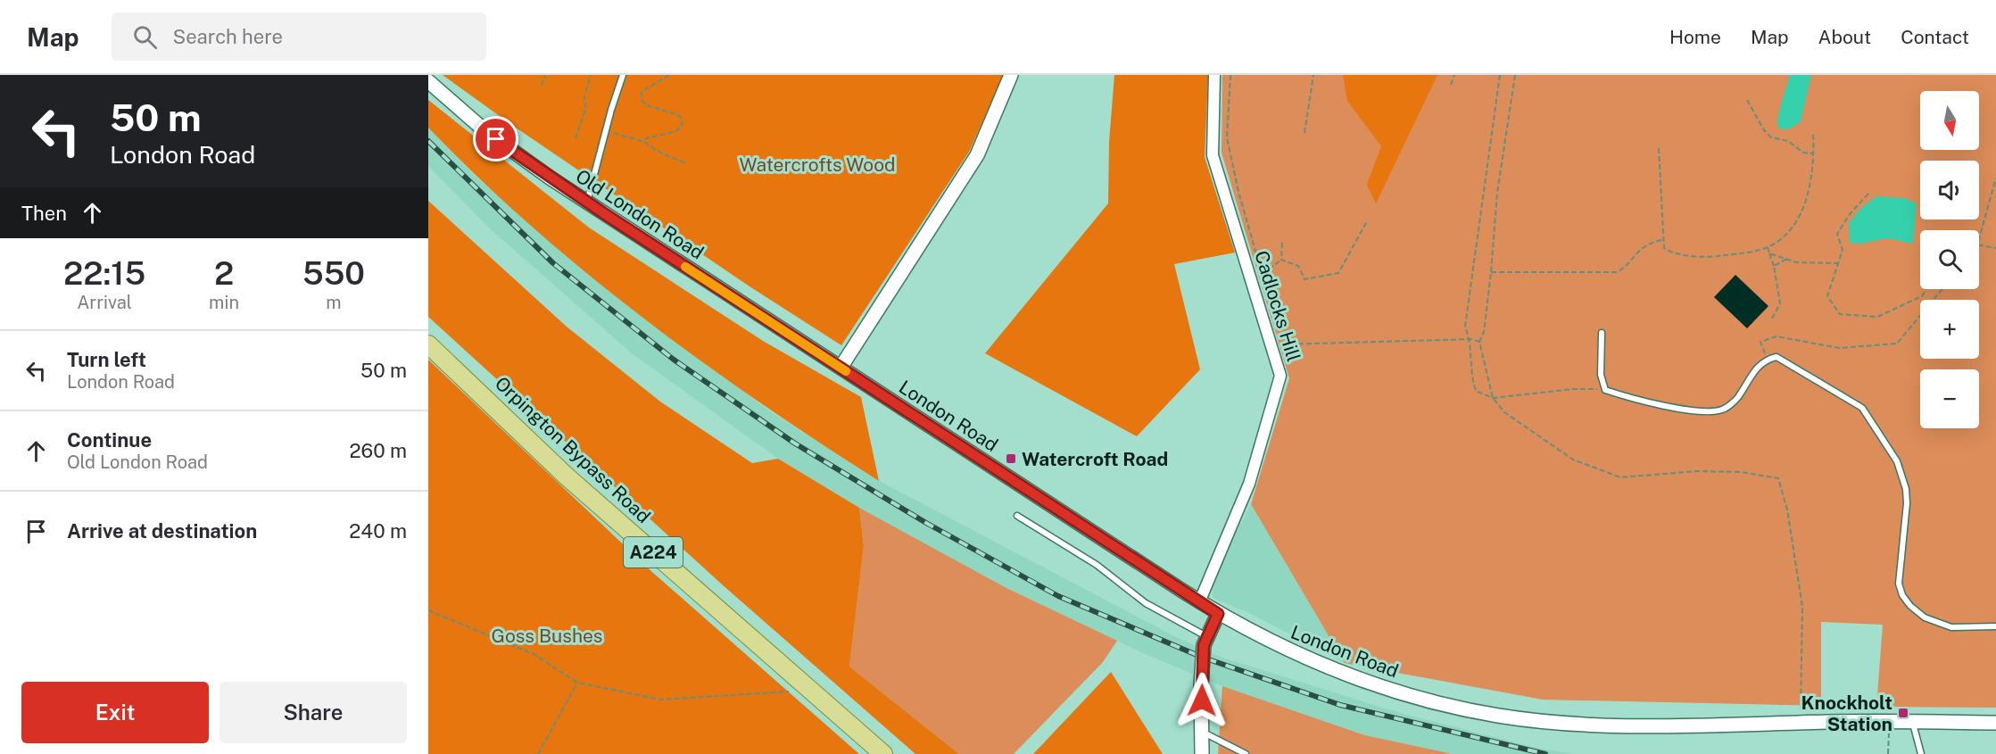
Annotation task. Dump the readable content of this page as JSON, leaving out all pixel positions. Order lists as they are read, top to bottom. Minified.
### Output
{"streets":{"main road":["Orpington Bypass Road","A224"],"street":["Old London Road","Cadlocks Hill","London Road"]},"crossings":[["Old London Road","London Road"],["Cadlocks Hill","London Road"]],"parks":["Watercrofts Wood","Goss Bushes"],"places":{"transit":["Watercroft Road","Knockholt Station"]},"north":"bottom","page":{"header":"Map","search":"Search here","nav":["Home","Map","About","Contact"],"turn":["50 m","London Road"],"map_buttons":["+","−"],"then":"Then","eta":["22:15","Arrival","2","min","550","m"],"list":[{"name":"Turn left","note":"London Road","value":"50 m"},{"name":"Continue","note":"Old London Road","value":"260 m"},{"name":"Arrive at destination","value":"240 m"}],"buttons":["Exit","Share"]}}
